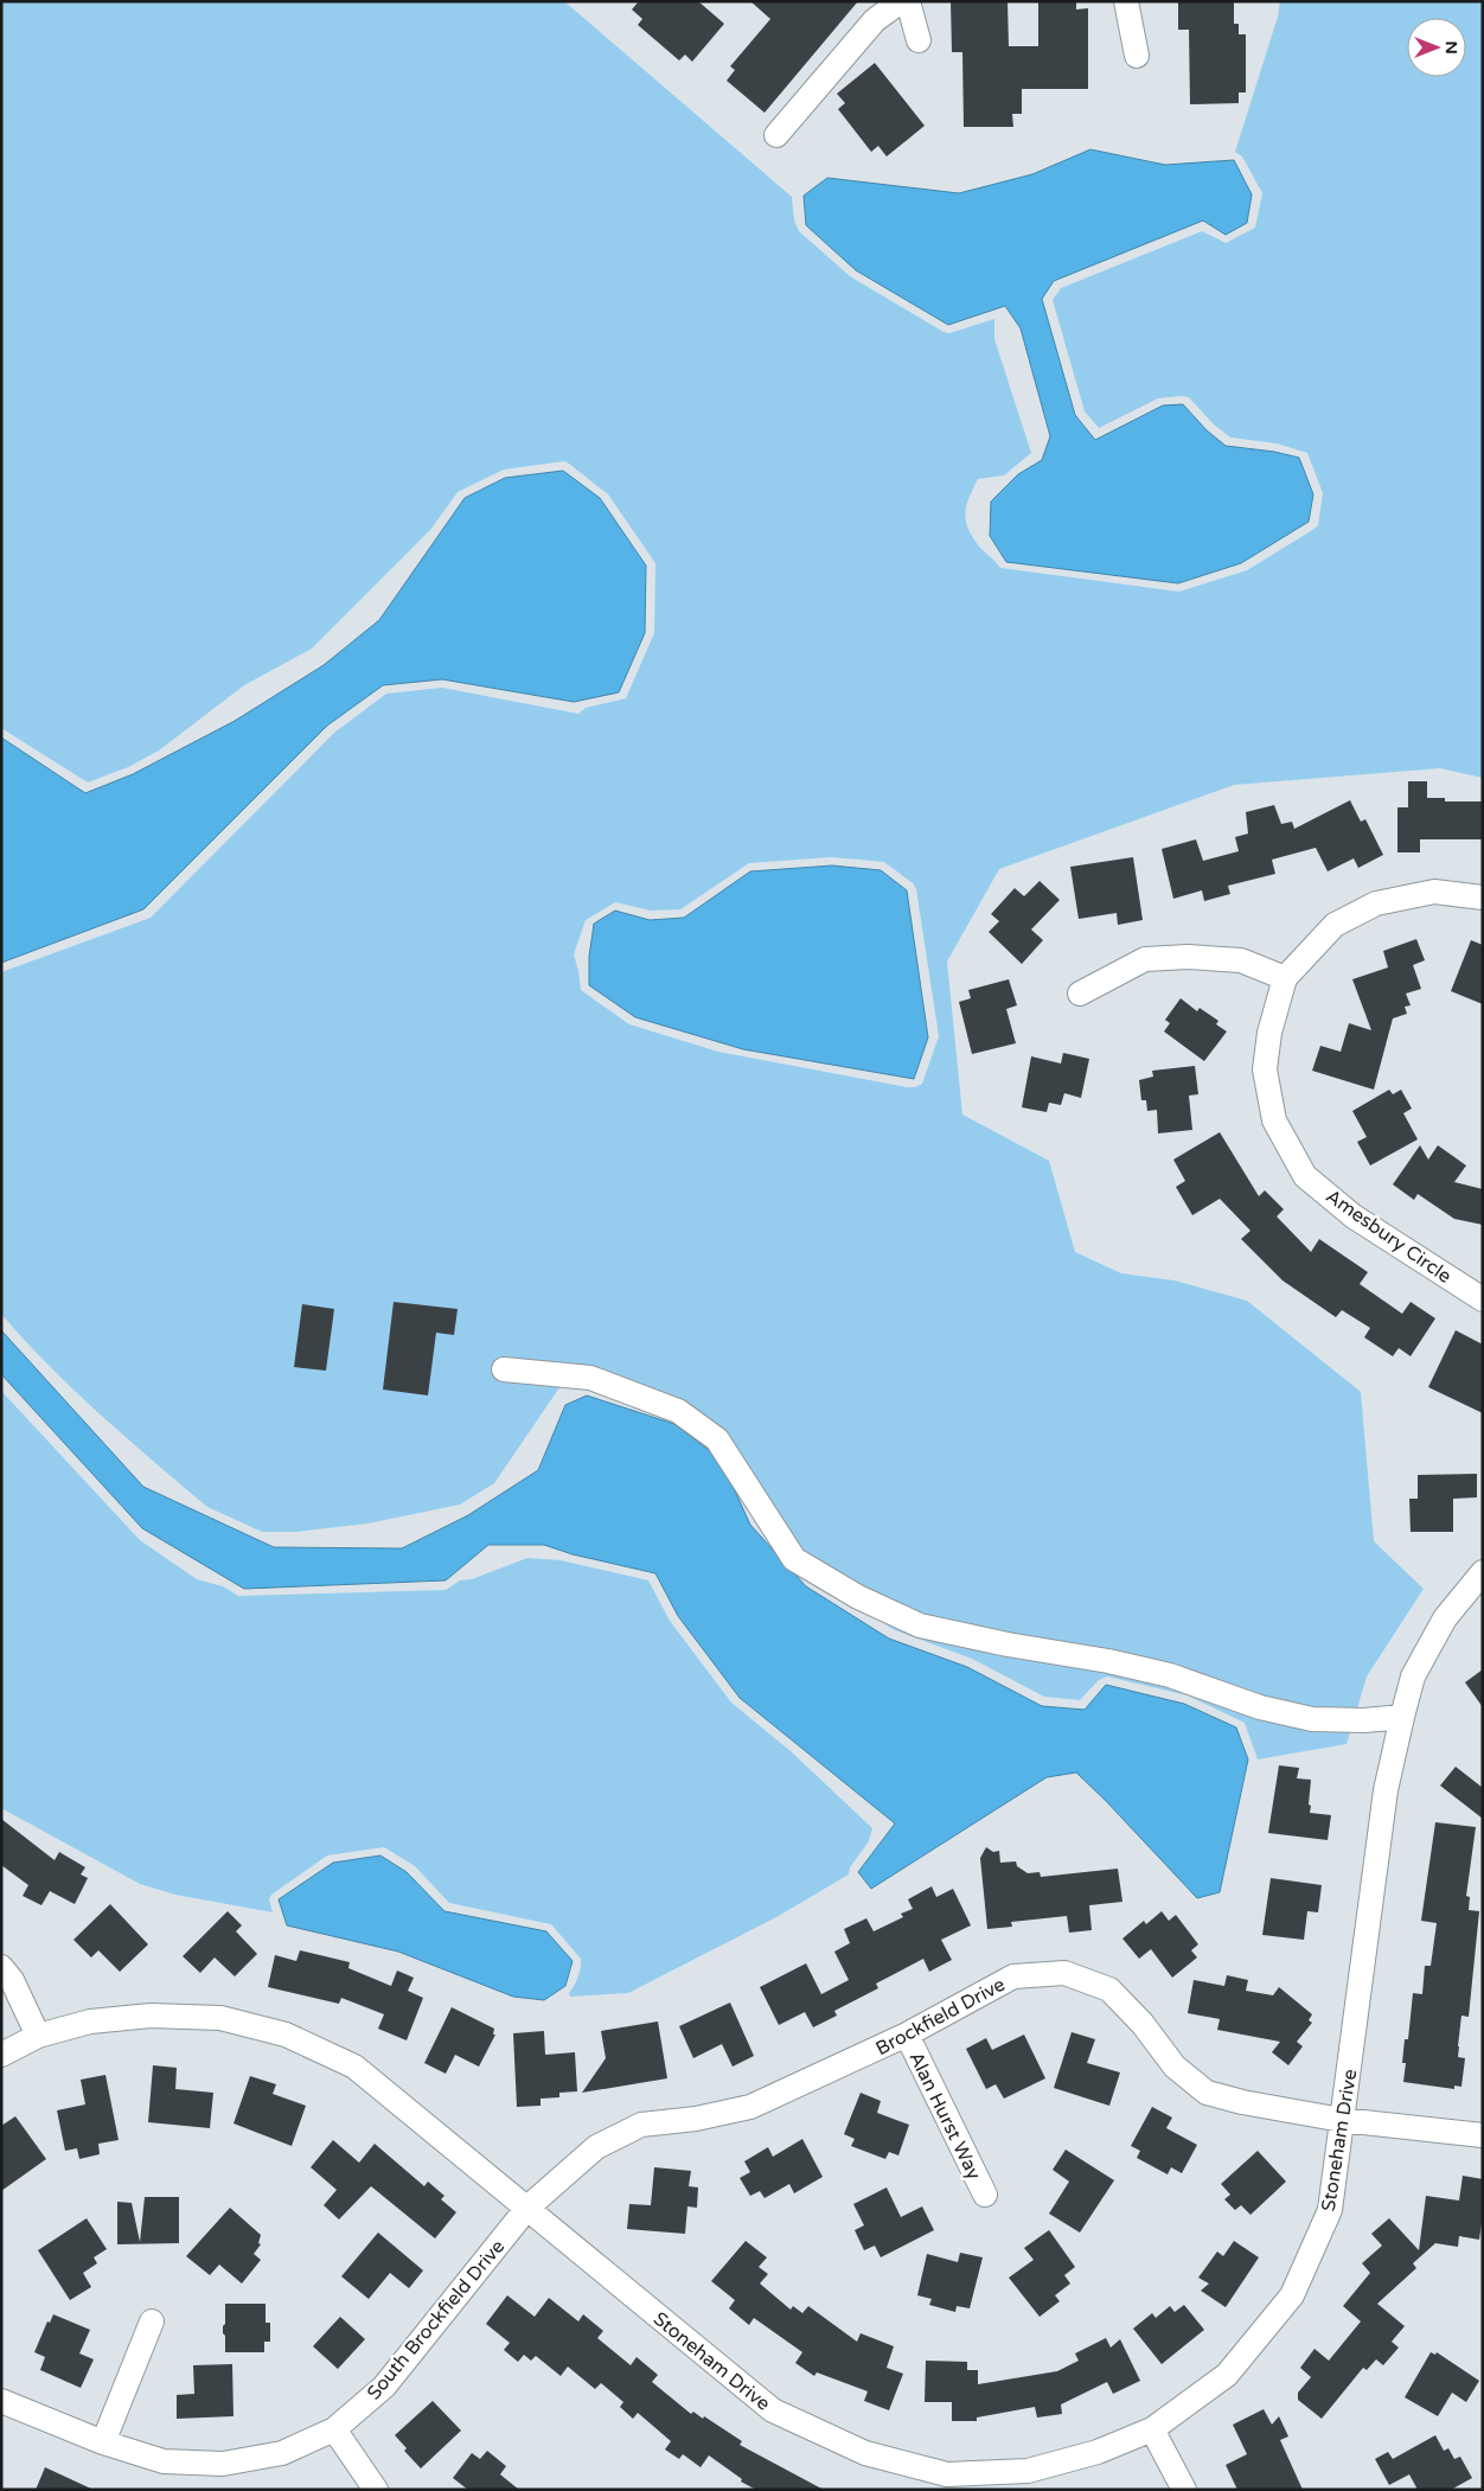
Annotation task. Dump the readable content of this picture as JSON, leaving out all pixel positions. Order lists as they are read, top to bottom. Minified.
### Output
{"streets":{"street":["Amesbury Circle","Brockfield Drive","Alan Hurst Way","Stoneham Drive","South Brockfield Drive"]},"crossings":[["Brockfield Drive","Alan Hurst Way"],["Brockfield Drive","Stoneham Drive"],["Brockfield Drive","South Brockfield Drive"],["Stoneham Drive","South Brockfield Drive"]],"north":"right"}
